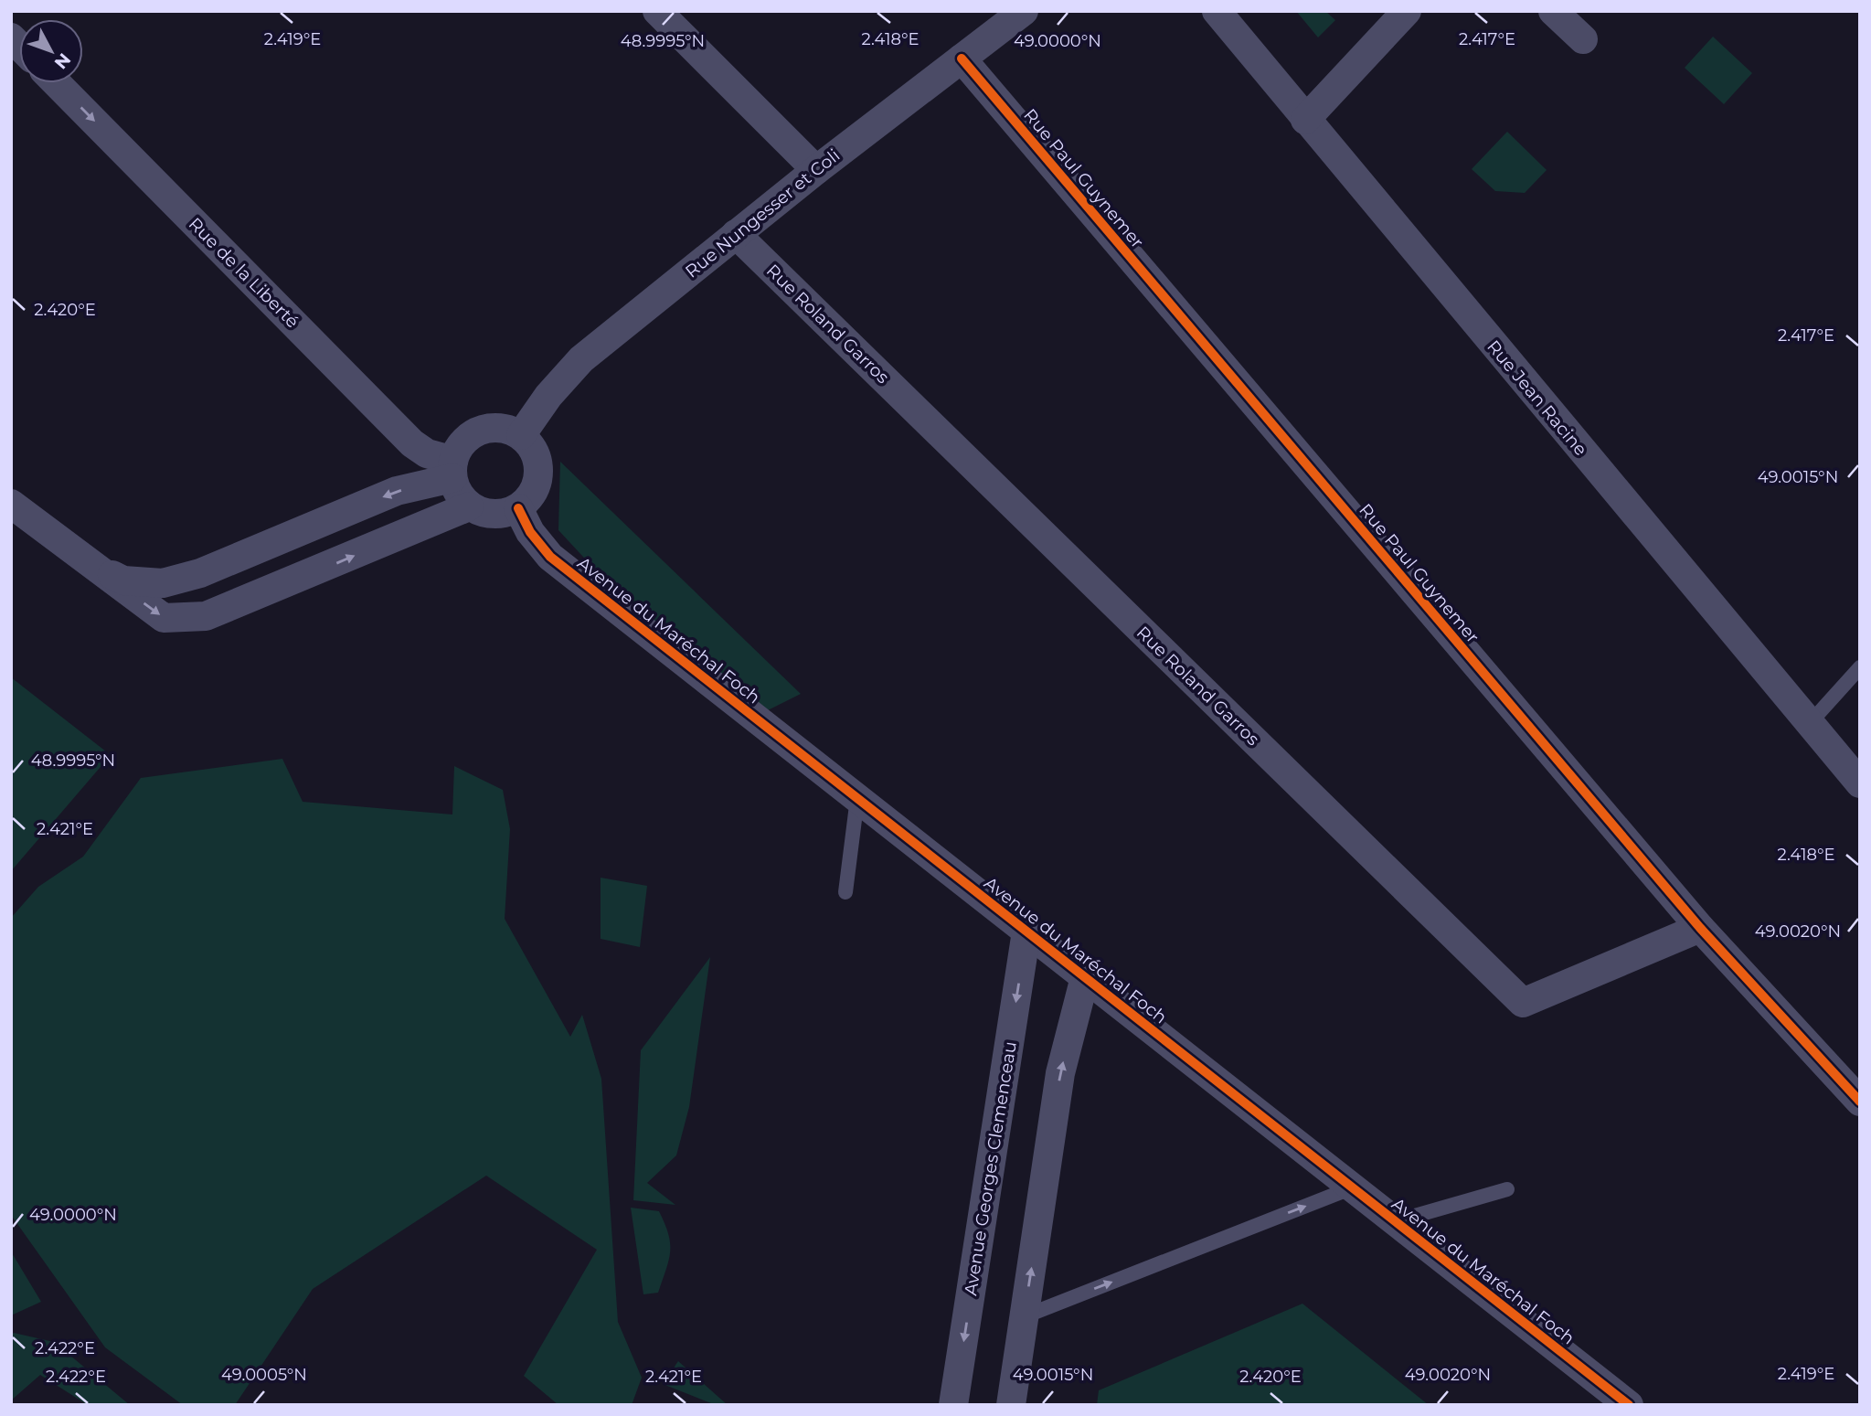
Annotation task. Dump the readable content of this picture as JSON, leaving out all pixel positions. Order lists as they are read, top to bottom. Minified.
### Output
{"streets":{"street":["Rue Paul Guynemer","Rue Nungesser et Coli","Rue de la Liberté","Rue Roland Garros","Rue Jean Racine","Avenue du Maréchal Foch","Avenue Georges Clemenceau"]},"crossings":[["Rue Paul Guynemer","Rue Nungesser et Coli"],["Rue Paul Guynemer","Rue Roland Garros"],["Rue Nungesser et Coli","Rue de la Liberté"],["Rue Nungesser et Coli","Rue Roland Garros"],["Rue Nungesser et Coli","Avenue du Maréchal Foch"],["Rue de la Liberté","Avenue du Maréchal Foch"],["Avenue du Maréchal Foch","Avenue Georges Clemenceau"]],"one_way":["Rue de la Liberté"],"north":"bottom right","coordinates":["2.419°E","2.418°E","2.417°E","48.9995°N","49.0000°N","2.420°E","49.0015°N","2.421°E","49.0020°N","2.422°E","49.0005°N"]}
